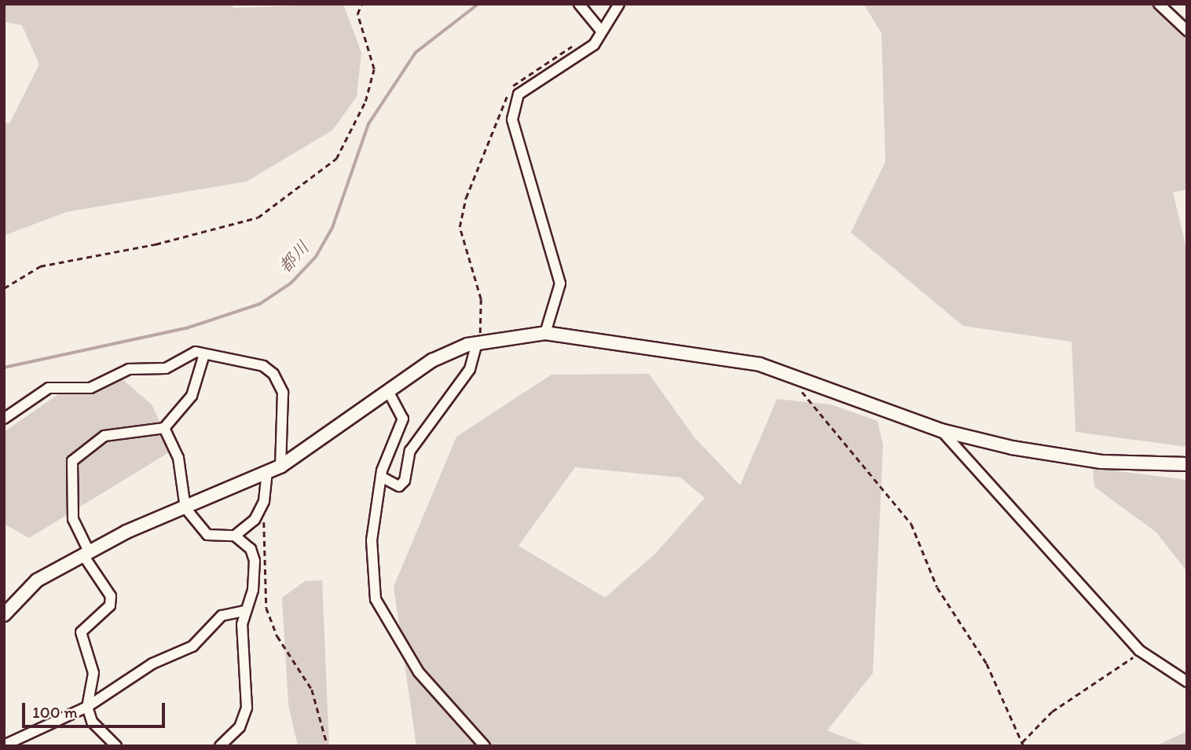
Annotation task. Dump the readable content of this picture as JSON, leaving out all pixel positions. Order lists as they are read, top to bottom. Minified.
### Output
{"water":["都川"],"scale_bar":"100 m"}
